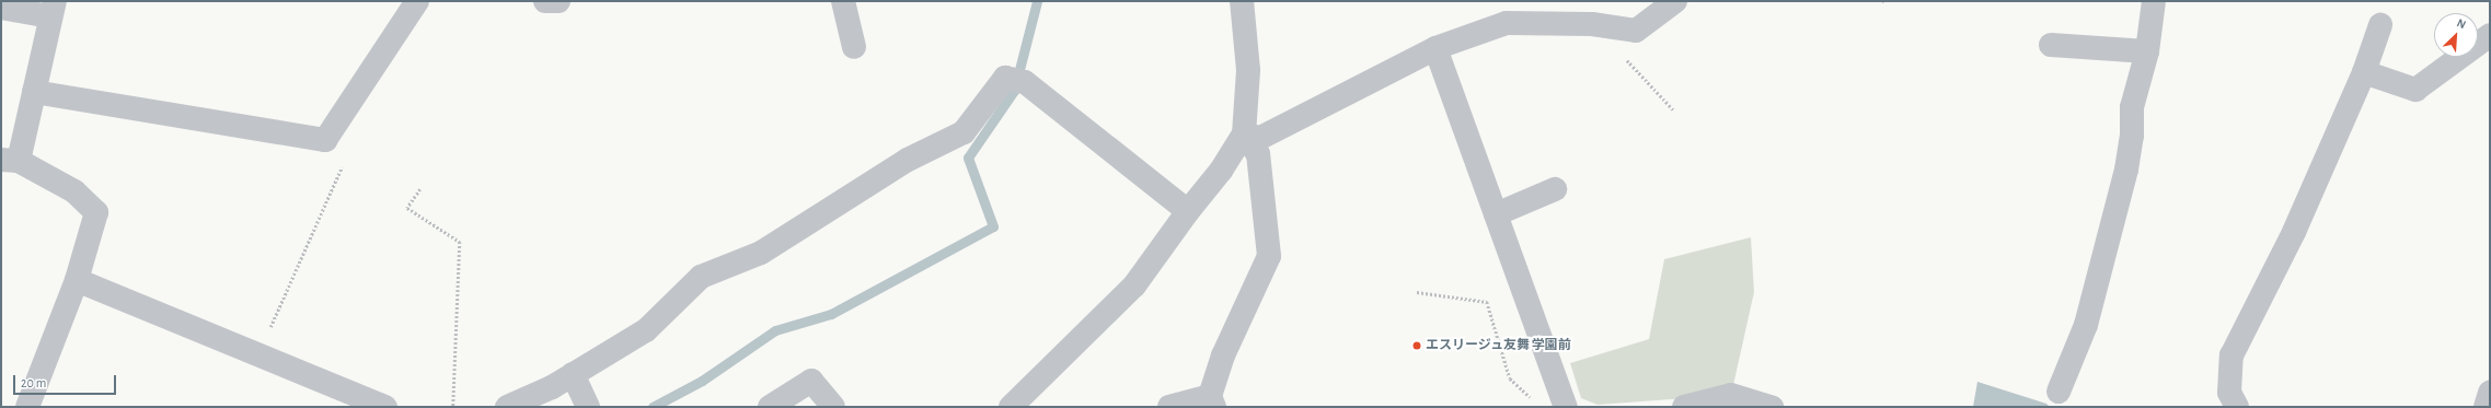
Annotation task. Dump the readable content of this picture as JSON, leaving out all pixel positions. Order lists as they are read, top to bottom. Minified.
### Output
{"places":["エスリージュ友舞 学園前"],"scale_bar":"20 m","north":"top right"}
